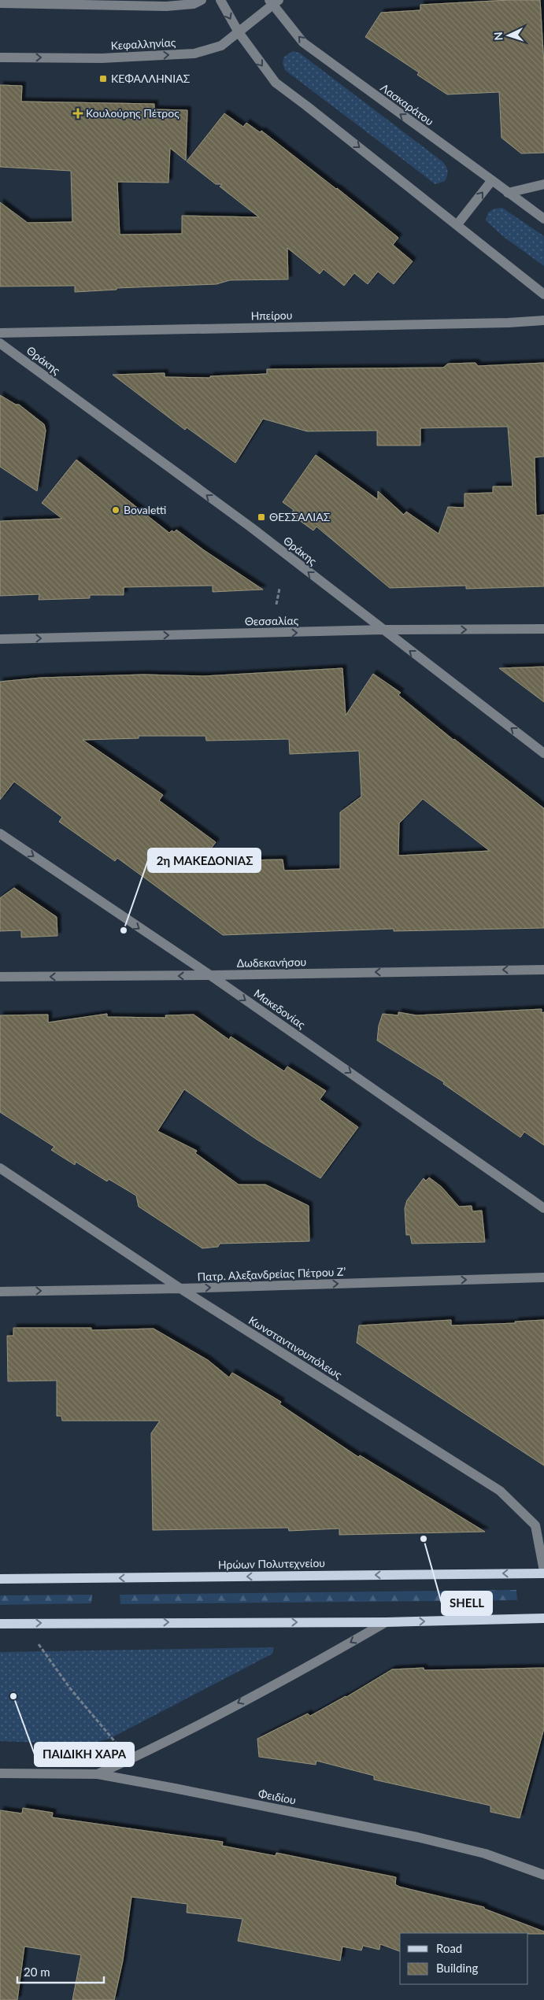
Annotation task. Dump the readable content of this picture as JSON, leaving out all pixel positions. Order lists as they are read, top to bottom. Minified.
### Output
{"streets":{"main road":["Ηρώων Πολυτεχνείου"],"street":["Κεφαλληνίας","Λασκαράτου","Ηπείρου","Θράκης","Θεσσαλίας","Δωδεκανήσου","Μακεδονίας","Πατρ. Αλεξανδρείας Πέτρου Ζ’","Κωνσταντινουπόλεως","Φειδίου"]},"crossings":[["Κεφαλληνίας","Λασκαράτου"],["Θράκης","Θεσσαλίας"],["Δωδεκανήσου","Μακεδονίας"],["Πατρ. Αλεξανδρείας Πέτρου Ζ’","Κωνσταντινουπόλεως"],["Κωνσταντινουπόλεως","Ηρώων Πολυτεχνείου"]],"one_way":["Θράκης","Θεσσαλίας","Δωδεκανήσου","Μακεδονίας","Πατρ. Αλεξανδρείας Πέτρου Ζ’"],"places":{"transit":["ΚΕΦΑΛΛΗΝΙΑΣ","ΘΕΣΣΑΛΙΑΣ"],"health":["Κουλούρης Πέτρος"],"other":["Bovaletti","2η ΜΑΚΕΔΟΝΙΑΣ","SHELL","ΠΑΙΔΙΚΗ ΧΑΡΑ"]},"legend":["Road","Building"],"scale_bar":"20 m","north":"left"}
